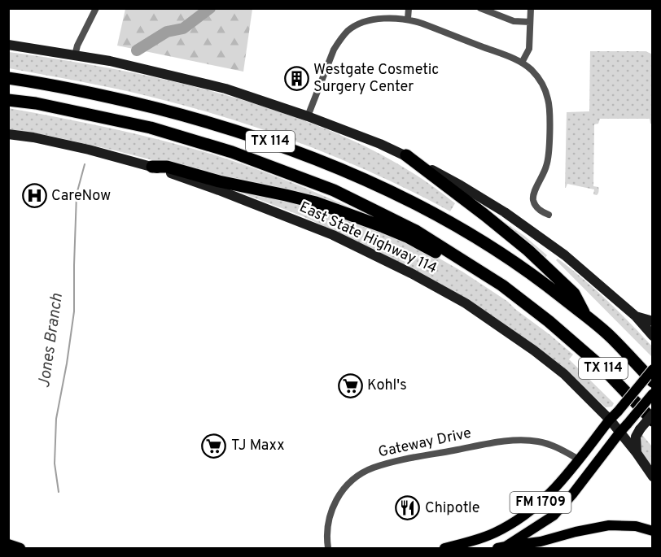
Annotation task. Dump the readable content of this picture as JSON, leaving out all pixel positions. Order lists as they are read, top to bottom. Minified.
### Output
{"streets":{"highway":["TX 114"],"main road":["East State Highway 114","FM 1709"],"street":["Gateway Drive"]},"crossings":[["East State Highway 114","FM 1709"],["Gateway Drive","FM 1709"]],"water":["Jones Branch"],"places":{"building":["Westgate Cosmetic Surgery Center"],"hospital":["CareNow"],"supermarket":["Kohl's","TJ Maxx"],"restaurant":["Chipotle"]}}
